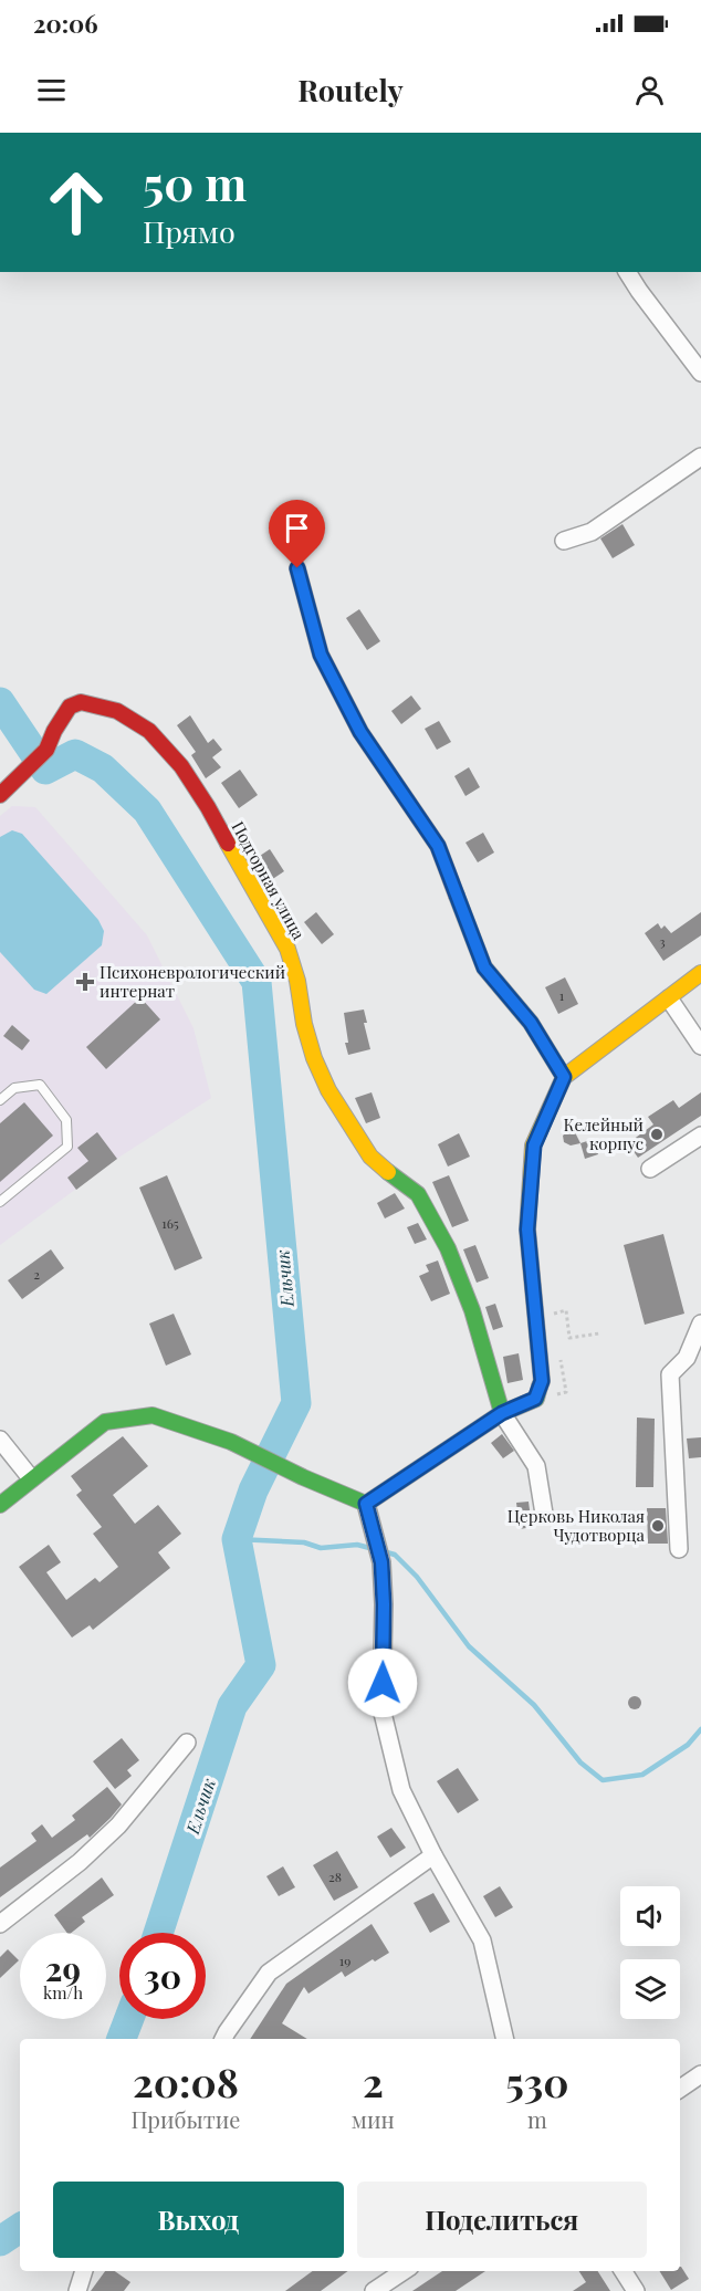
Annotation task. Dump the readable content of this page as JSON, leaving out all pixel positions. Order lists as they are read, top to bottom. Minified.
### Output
{"streets":{"street":["Подгорная улица"]},"water":["Ельчик"],"places":{"health":["Психоневрологический интернат"],"other":["Келейный корпус","Церковь Николая Чудотворца"]},"house_numbers":["3","1","165","2","28","19"],"page":{"status":"20:06","header":"Routely","turn":["50 m","Прямо"],"speed":"29 km/h","limit":"30","eta":["20:08","Прибытие","2","мин","530","m"],"buttons":["Выход","Поделиться"]}}
